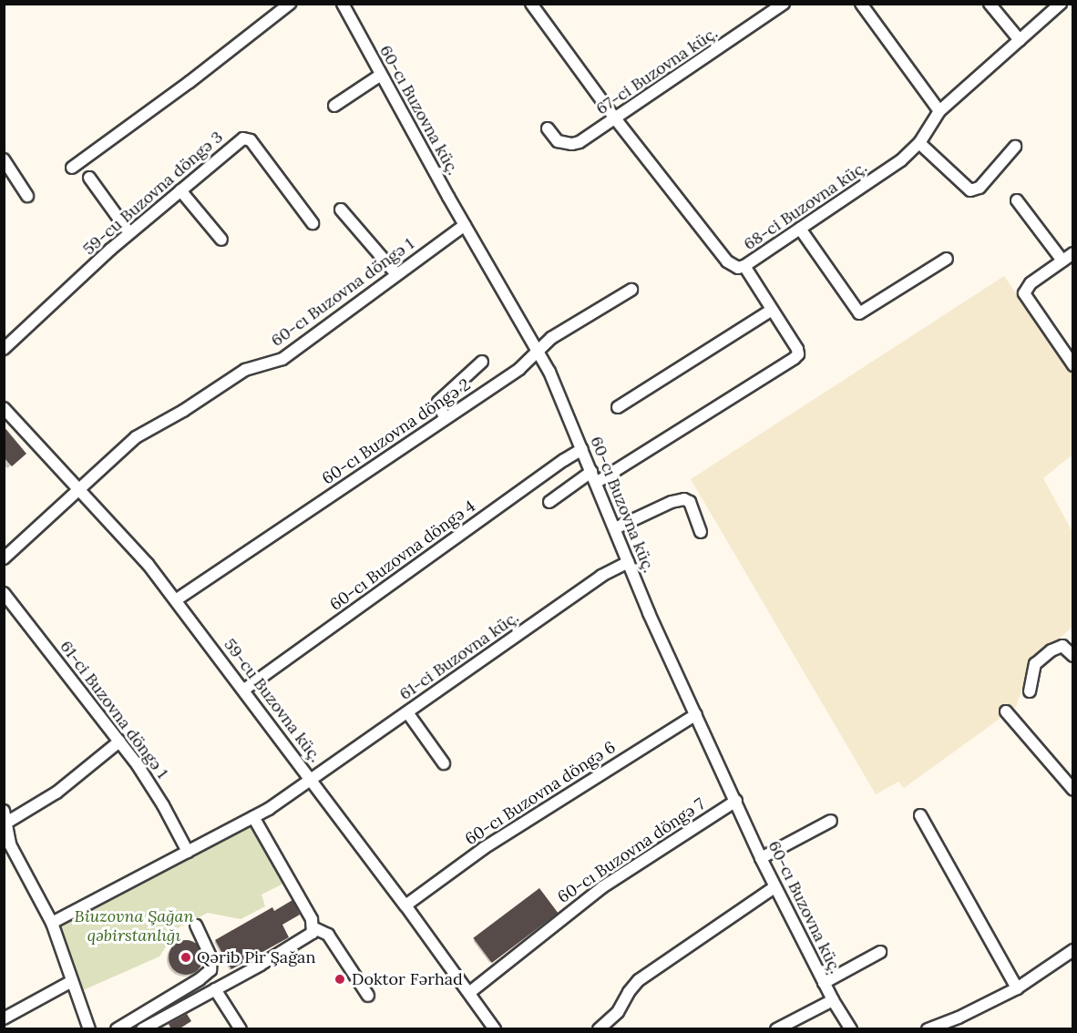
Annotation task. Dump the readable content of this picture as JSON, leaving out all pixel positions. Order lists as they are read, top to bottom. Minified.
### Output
{"streets":{"street":["67-ci Buzovna küç.","60-cı Buzovna küç.","59-cu Buzovna döngə 3","68-ci Buzovna küç.","60-cı Buzovna döngə 1","60-cı Buzovna döngə 2","60-cı Buzovna döngə 4","61-ci Buzovna küç.","59-cu Buzovna küç.","61-ci Buzovna döngə 1","60-cı Buzovna döngə 6","60-cı Buzovna döngə 7"]},"crossings":[["67-ci Buzovna küç.","68-ci Buzovna küç."],["60-cı Buzovna küç.","60-cı Buzovna döngə 1"],["60-cı Buzovna küç.","60-cı Buzovna döngə 2"],["60-cı Buzovna küç.","60-cı Buzovna döngə 4"],["60-cı Buzovna küç.","61-ci Buzovna küç."],["60-cı Buzovna küç.","60-cı Buzovna döngə 6"],["60-cı Buzovna küç.","60-cı Buzovna döngə 7"],["60-cı Buzovna döngə 1","59-cu Buzovna küç."],["60-cı Buzovna döngə 2","59-cu Buzovna küç."],["60-cı Buzovna döngə 4","59-cu Buzovna küç."],["61-ci Buzovna küç.","59-cu Buzovna küç."],["61-ci Buzovna küç.","61-ci Buzovna döngə 1"],["59-cu Buzovna küç.","60-cı Buzovna döngə 6"],["59-cu Buzovna küç.","60-cı Buzovna döngə 7"]],"parks":["Biuzovna Şağan qəbirstanlığı"],"places":["Qərib Pir Şağan","Doktor Fərhad"]}
